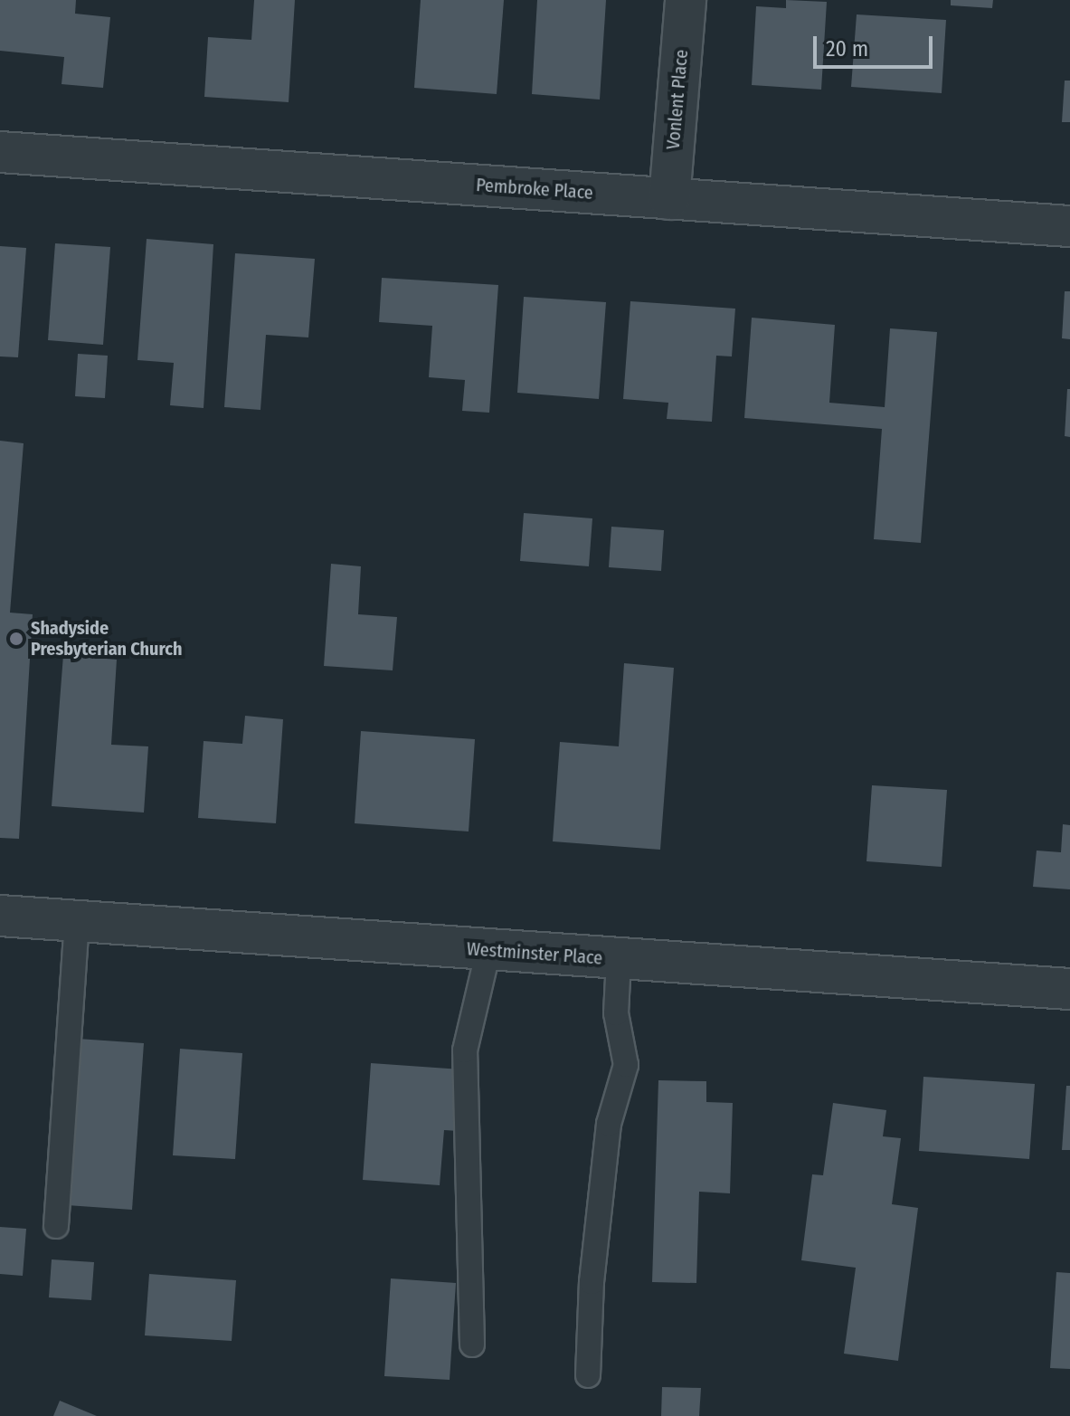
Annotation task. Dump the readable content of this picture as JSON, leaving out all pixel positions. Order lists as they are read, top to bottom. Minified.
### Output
{"streets":{"street":["Vonlent Place","Pembroke Place","Westminster Place"]},"crossings":[["Vonlent Place","Pembroke Place"]],"places":["Shadyside Presbyterian Church"],"scale_bar":"20 m"}
